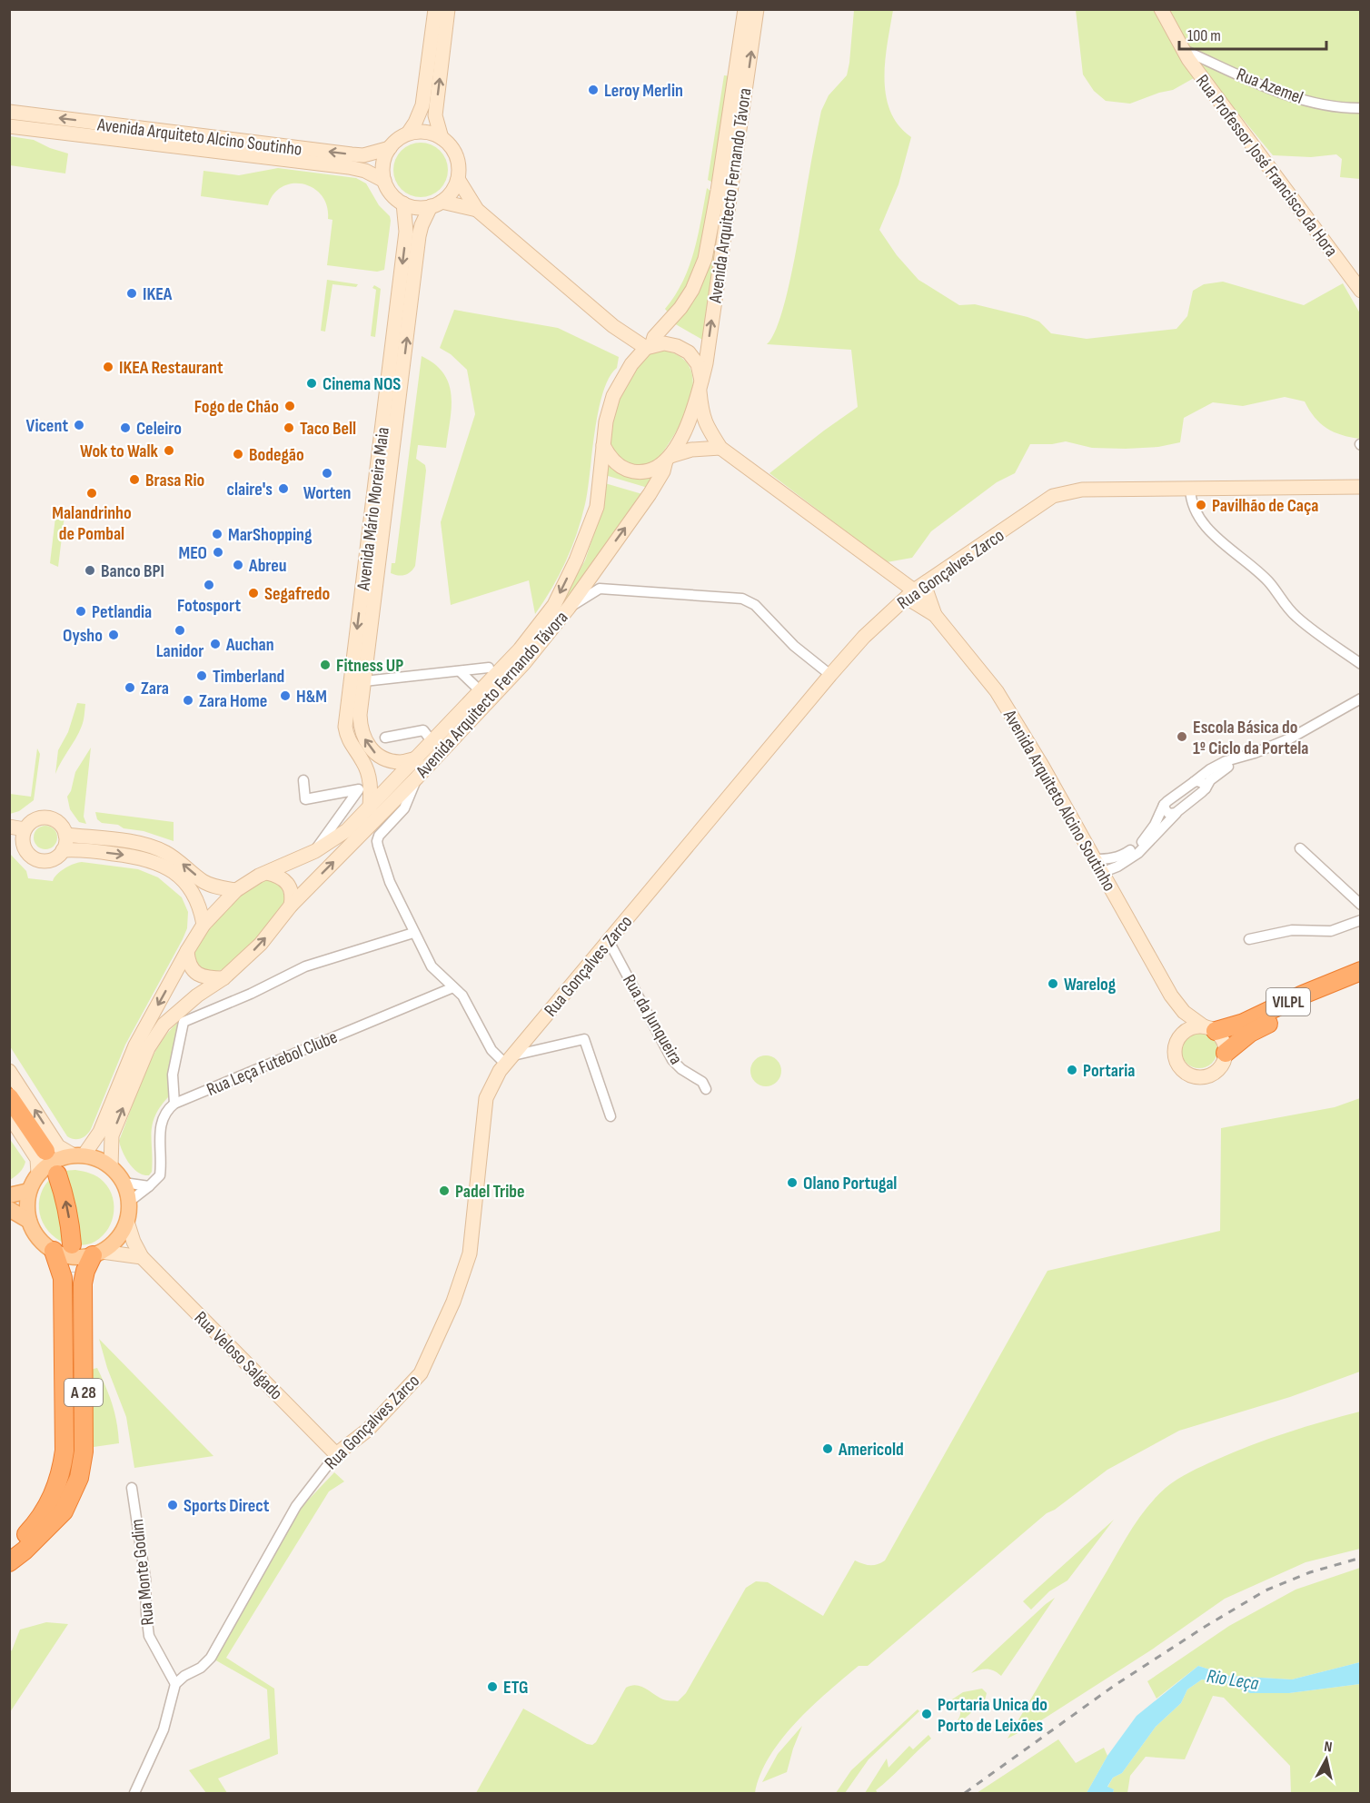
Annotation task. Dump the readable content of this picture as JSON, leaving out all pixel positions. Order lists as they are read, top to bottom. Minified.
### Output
{"streets":{"highway":["VILPL","A 28"],"main road":["Avenida Arquiteto Alcino Soutinho","Rua Professor José Francisco da Hora","Avenida Arquitecto Fernando Távora","Avenida Mário Moreira Maia","Rua Gonçalves Zarco","Rua Veloso Salgado"],"street":["Rua Azemel","Rua da Junqueira","Rua Leça Futebol Clube","Rua Monte Godim"]},"crossings":[["Rua Azemel","Rua Professor José Francisco da Hora"],["Avenida Arquiteto Alcino Soutinho","Avenida Arquitecto Fernando Távora"],["Avenida Arquiteto Alcino Soutinho","Avenida Mário Moreira Maia"],["Avenida Arquiteto Alcino Soutinho","Rua Gonçalves Zarco"],["Avenida Arquiteto Alcino Soutinho","VILPL"],["Avenida Arquitecto Fernando Távora","Avenida Mário Moreira Maia"],["Avenida Arquitecto Fernando Távora","Rua Veloso Salgado"],["Avenida Arquitecto Fernando Távora","A 28"],["Rua Gonçalves Zarco","Rua da Junqueira"],["Rua Gonçalves Zarco","Rua Veloso Salgado"],["Rua Gonçalves Zarco","Rua Monte Godim"],["Rua Veloso Salgado","A 28"]],"water":["Rio Leça"],"places":["Leroy Merlin","IKEA","IKEA Restaurant","Cinema NOS","Fogo de Chão","Vicent","Celeiro","Taco Bell","Wok to Walk","Bodegão","Worten","Brasa Rio","claire's","Malandrinho de Pombal","Pavilhão de Caça","MarShopping","MEO","Abreu","Banco BPI","Fotosport","Segafredo","Petlandia","Lanidor","Oysho","Auchan","Fitness UP","Timberland","Zara","H&M","Zara Home","Escola Básica do 1º Ciclo da Portela","Warelog","Portaria","Olano Portugal","Padel Tribe","Americold","Sports Direct","ETG","Portaria Unica do Porto de Leixões"],"scale_bar":"100 m","north":"top"}
